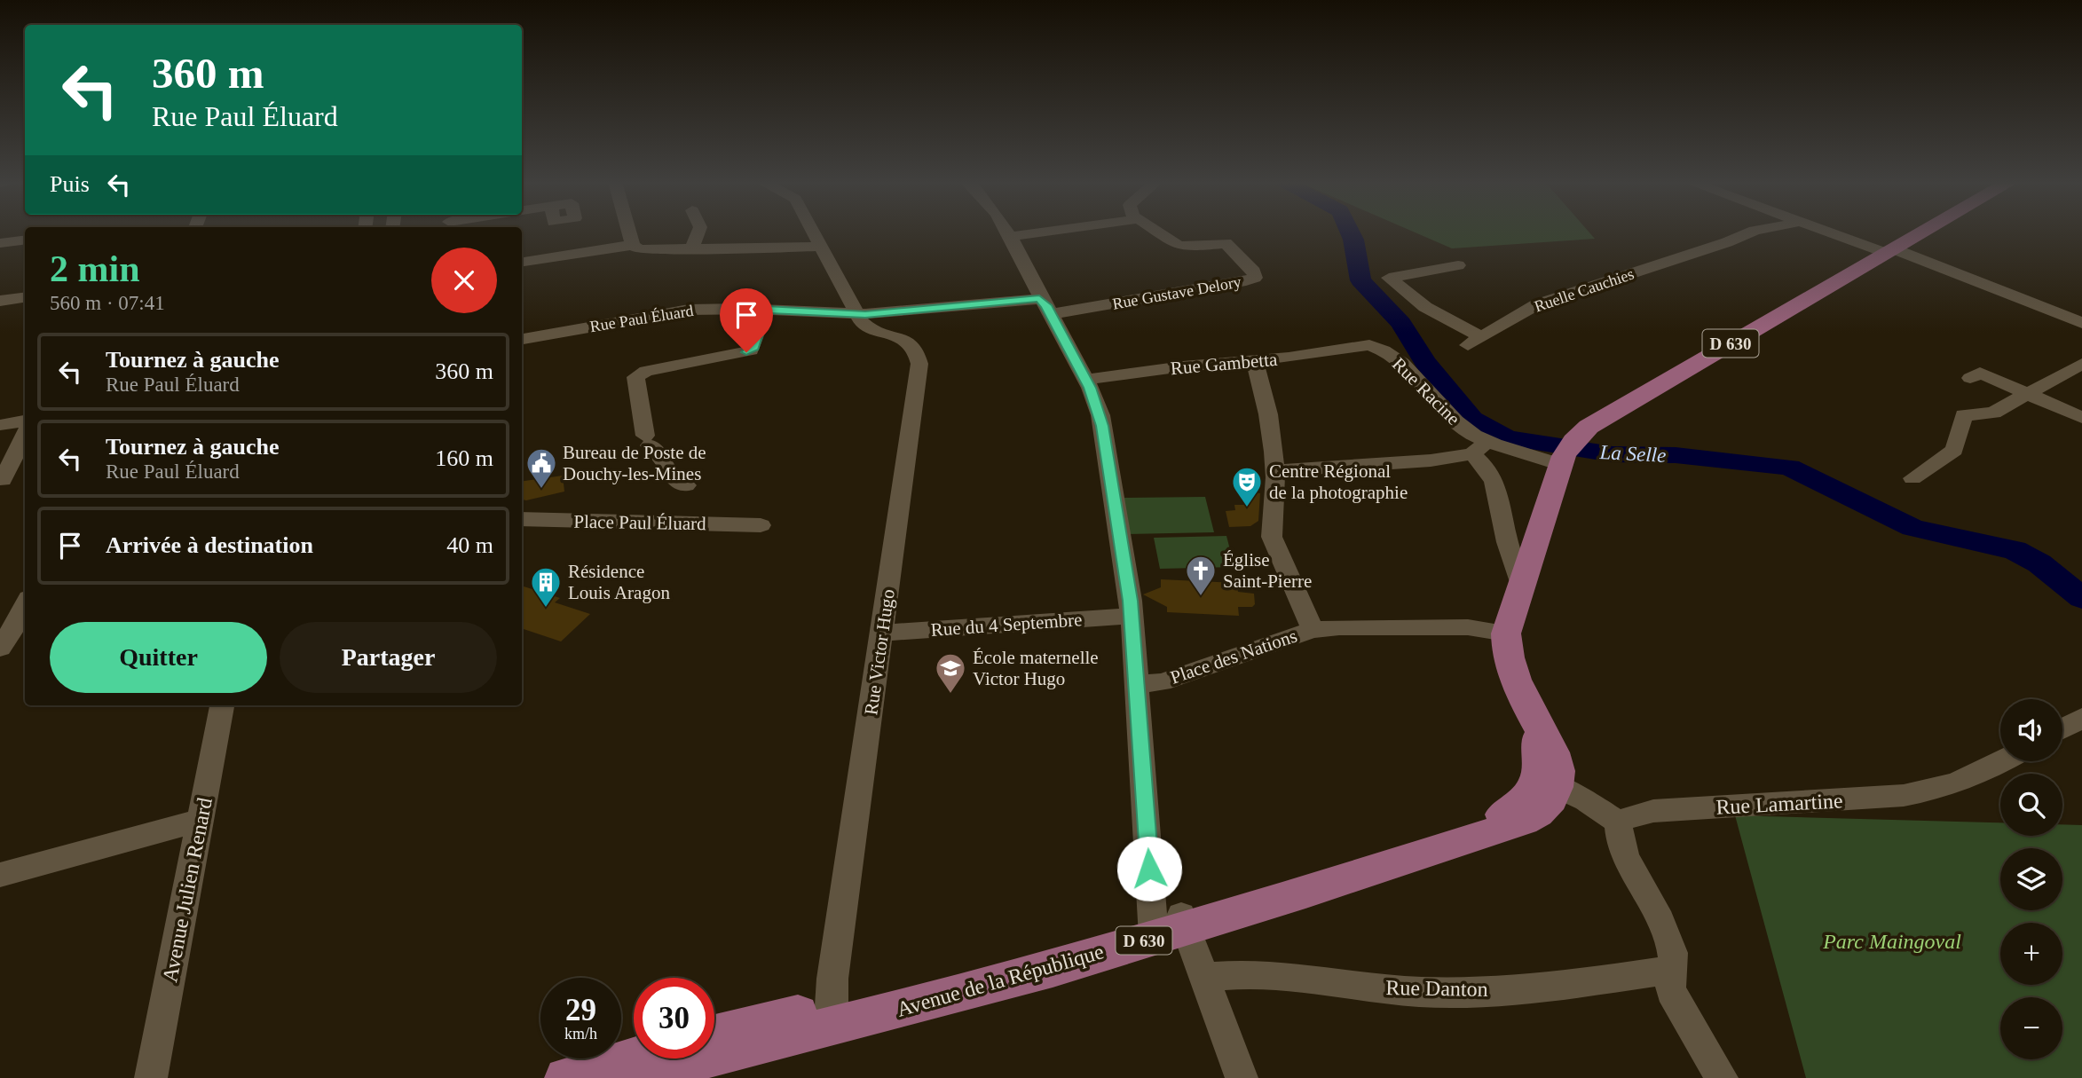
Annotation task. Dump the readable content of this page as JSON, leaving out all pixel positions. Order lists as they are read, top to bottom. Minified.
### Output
{"streets":{"main road":["D 630","Avenue de la République"],"street":["Ruelle Cauchies","Rue Gustave Delory","Rue Paul Éluard","Rue Gambetta","Rue Racine","Place Paul Éluard","Rue du 4 Septembre","Rue Victor Hugo","Place des Nations","Rue Lamartine","Avenue Julien Renard","Rue Danton"]},"crossings":[["Rue Gustave Delory","Rue Paul Éluard"],["Rue Paul Éluard","Rue Victor Hugo"],["D 630","Rue Racine"],["Rue Gambetta","Rue Racine"],["Rue Gambetta","Place des Nations"],["Rue du 4 Septembre","Rue Victor Hugo"],["Rue Victor Hugo","Avenue de la République"]],"water":["La Selle"],"parks":["Parc Maingoval"],"places":{"public building":["Bureau de Poste de Douchy-les-Mines"],"theatre":["Centre Régional de la photographie"],"church":["Église Saint-Pierre"],"building":["Résidence Louis Aragon"],"school or university":["École maternelle Victor Hugo"]},"page":{"turn":["360 m","Rue Paul Éluard"],"then":"Puis","heading":["2 min","560 m · 07:41"],"list":[{"name":"Tournez à gauche","note":"Rue Paul Éluard","value":"360 m"},{"name":"Tournez à gauche","note":"Rue Paul Éluard","value":"160 m"},{"name":"Arrivée à destination","value":"40 m"}],"buttons":["Quitter","Partager"],"map_buttons":["+","−"],"speed":"29 km/h","limit":"30"}}
